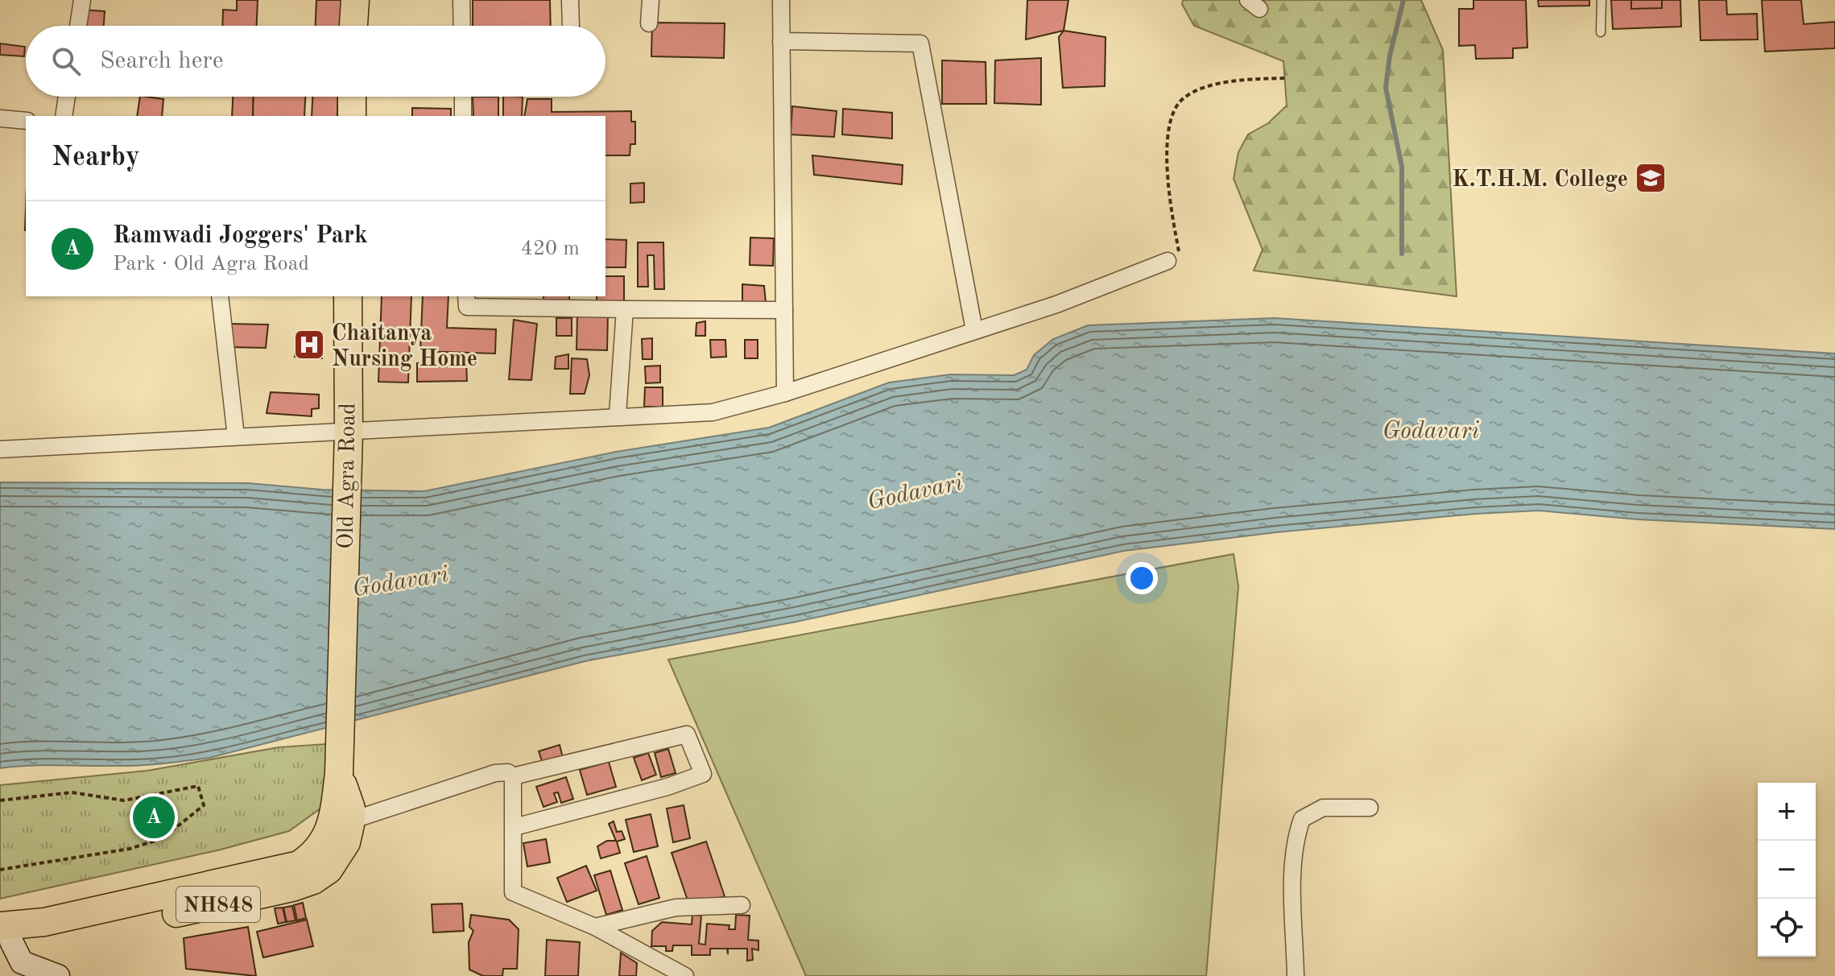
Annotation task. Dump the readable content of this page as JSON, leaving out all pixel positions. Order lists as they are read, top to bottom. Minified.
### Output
{"streets":{"highway":["Old Agra Road","NH848"]},"crossings":[["Old Agra Road","NH848"]],"water":["Godavari"],"places":{"school or university":["K.T.H.M. College"],"hospital":["Chaitanya Nursing Home"]},"page":{"search":"Search here","heading":"Nearby","list":[{"mark":"A","name":"Ramwadi Joggers' Park","note":"Park · Old Agra Road","value":"420 m"}],"map_buttons":["+","−"],"pins":"A"}}
